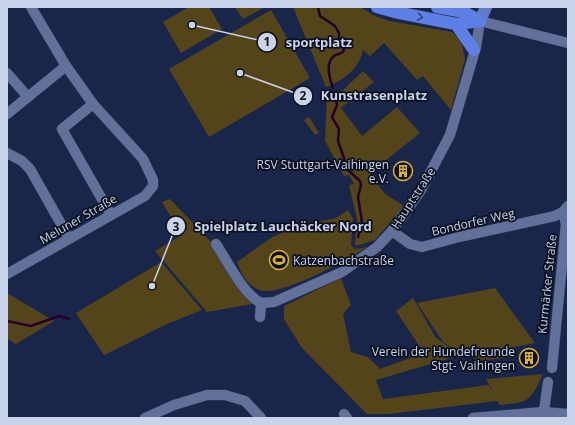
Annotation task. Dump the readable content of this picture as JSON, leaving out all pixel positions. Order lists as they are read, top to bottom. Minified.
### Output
{"streets":{"main road":["Hauptstraße"],"street":["Meluner Straße","Bondorfer Weg","Kurmärker Straße"]},"crossings":[["Hauptstraße","Bondorfer Weg"],["Bondorfer Weg","Kurmärker Straße"]],"places":{"other":["sportplatz","Kunstrasenplatz","Spielplatz Lauchäcker Nord"],"building":["RSV Stuttgart-Vaihingen e.V.","Verein der Hundefreunde Stgt- Vaihingen"],"sports":["Katzenbachstraße"]}}
